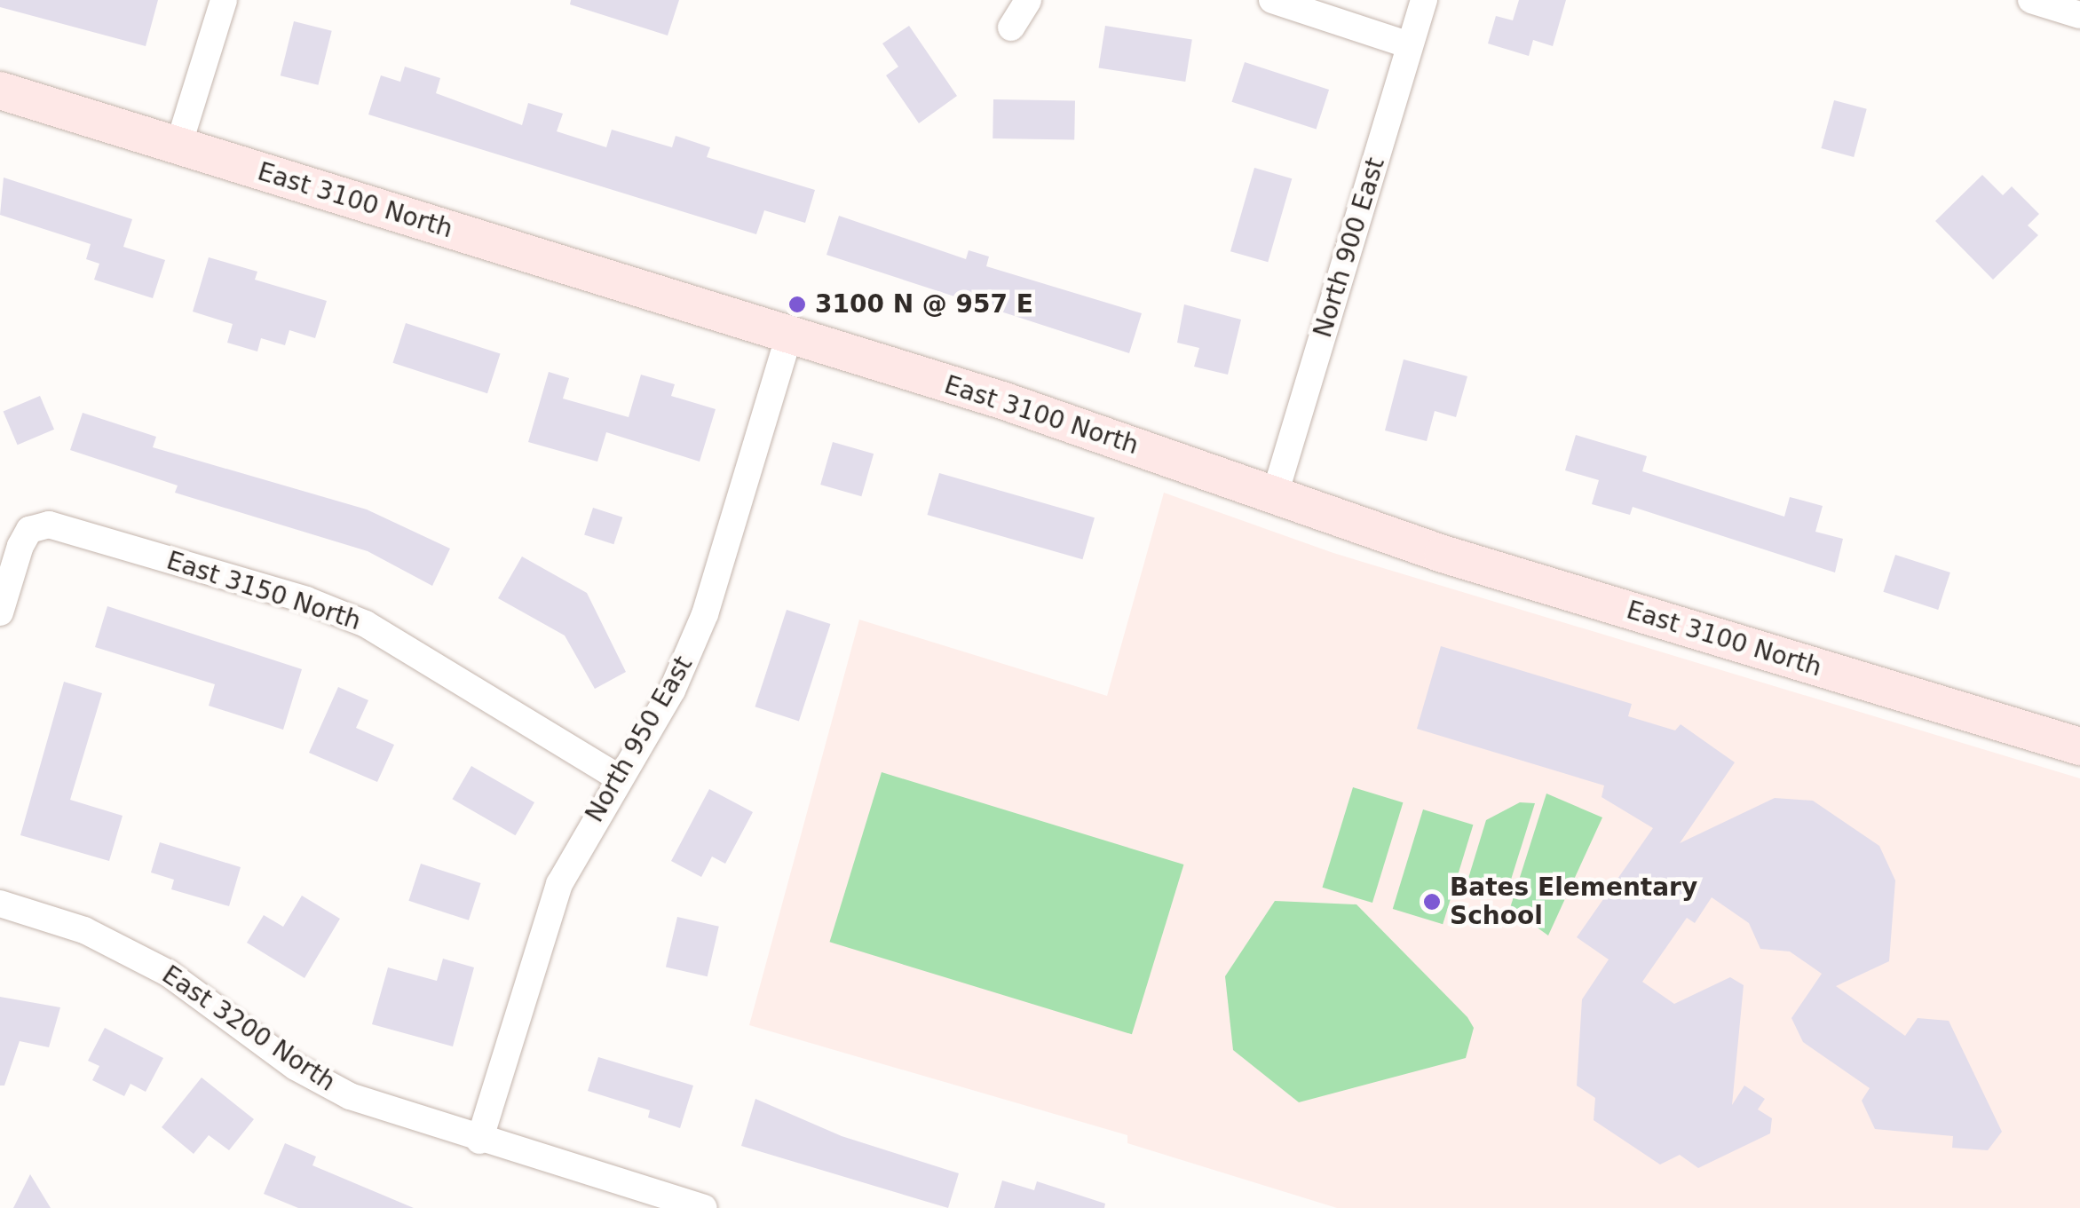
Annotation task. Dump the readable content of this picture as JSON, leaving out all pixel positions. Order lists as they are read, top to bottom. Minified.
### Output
{"streets":{"main road":["East 3100 North"],"street":["North 900 East","East 3150 North","North 950 East","East 3200 North"]},"crossings":[["East 3100 North","North 900 East"],["East 3100 North","North 950 East"],["East 3150 North","North 950 East"],["North 950 East","East 3200 North"]],"places":["3100 N @ 957 E","Bates Elementary School"]}
